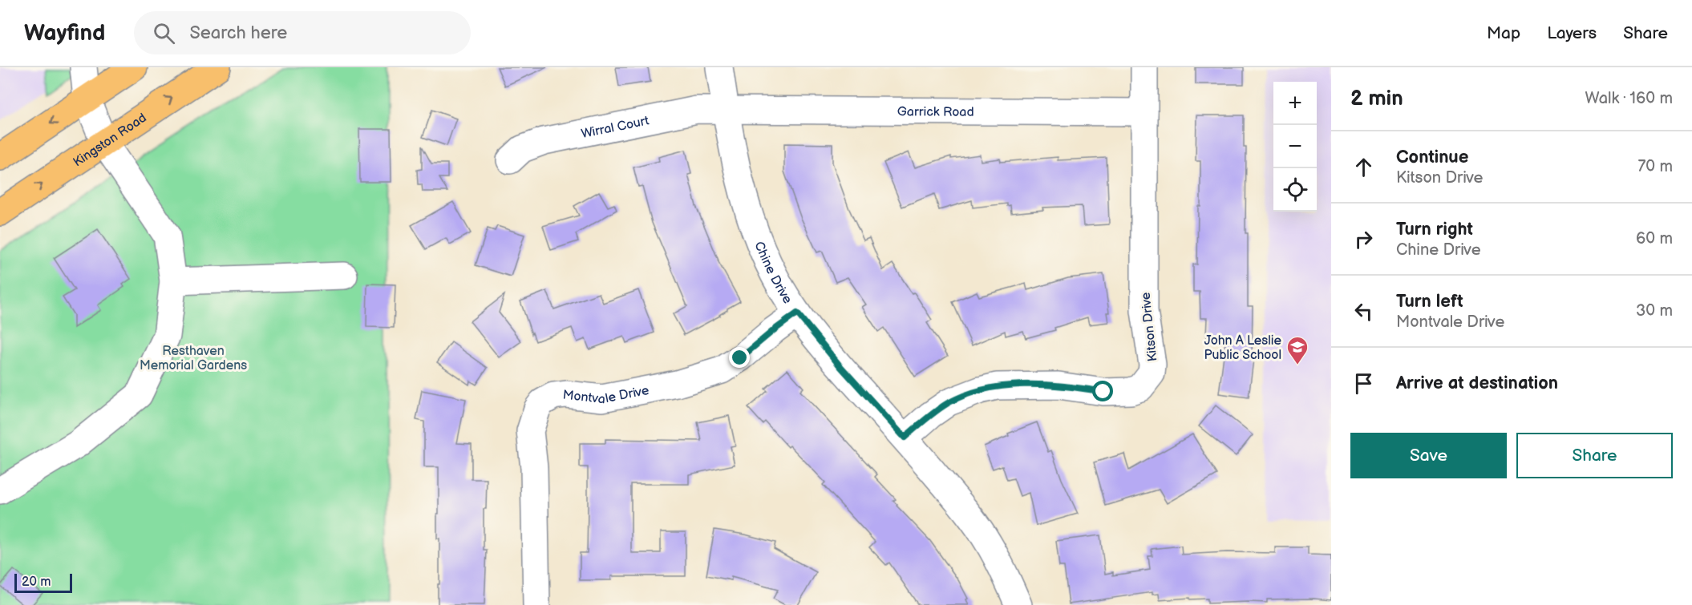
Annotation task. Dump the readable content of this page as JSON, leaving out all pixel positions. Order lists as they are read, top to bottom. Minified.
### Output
{"streets":{"main road":["Kingston Road"],"street":["Garrick Road","Wirral Court","Chine Drive","Kitson Drive","Montvale Drive"]},"crossings":[["Garrick Road","Wirral Court"],["Garrick Road","Chine Drive"],["Garrick Road","Kitson Drive"],["Wirral Court","Chine Drive"],["Chine Drive","Kitson Drive"],["Chine Drive","Montvale Drive"]],"parks":["Resthaven Memorial Gardens"],"places":{"school or university":["John A Leslie Public School"]},"scale_bar":"20 m","page":{"header":"Wayfind","search":"Search here","nav":["Map","Layers","Share"],"heading":["2 min","Walk · 160 m"],"map_buttons":["+","−"],"list":[["Continue","Kitson Drive","70 m"],["Turn right","Chine Drive","60 m"],["Turn left","Montvale Drive","30 m"],"Arrive at destination"],"buttons":["Save","Share"],"scale":"20 m"}}
